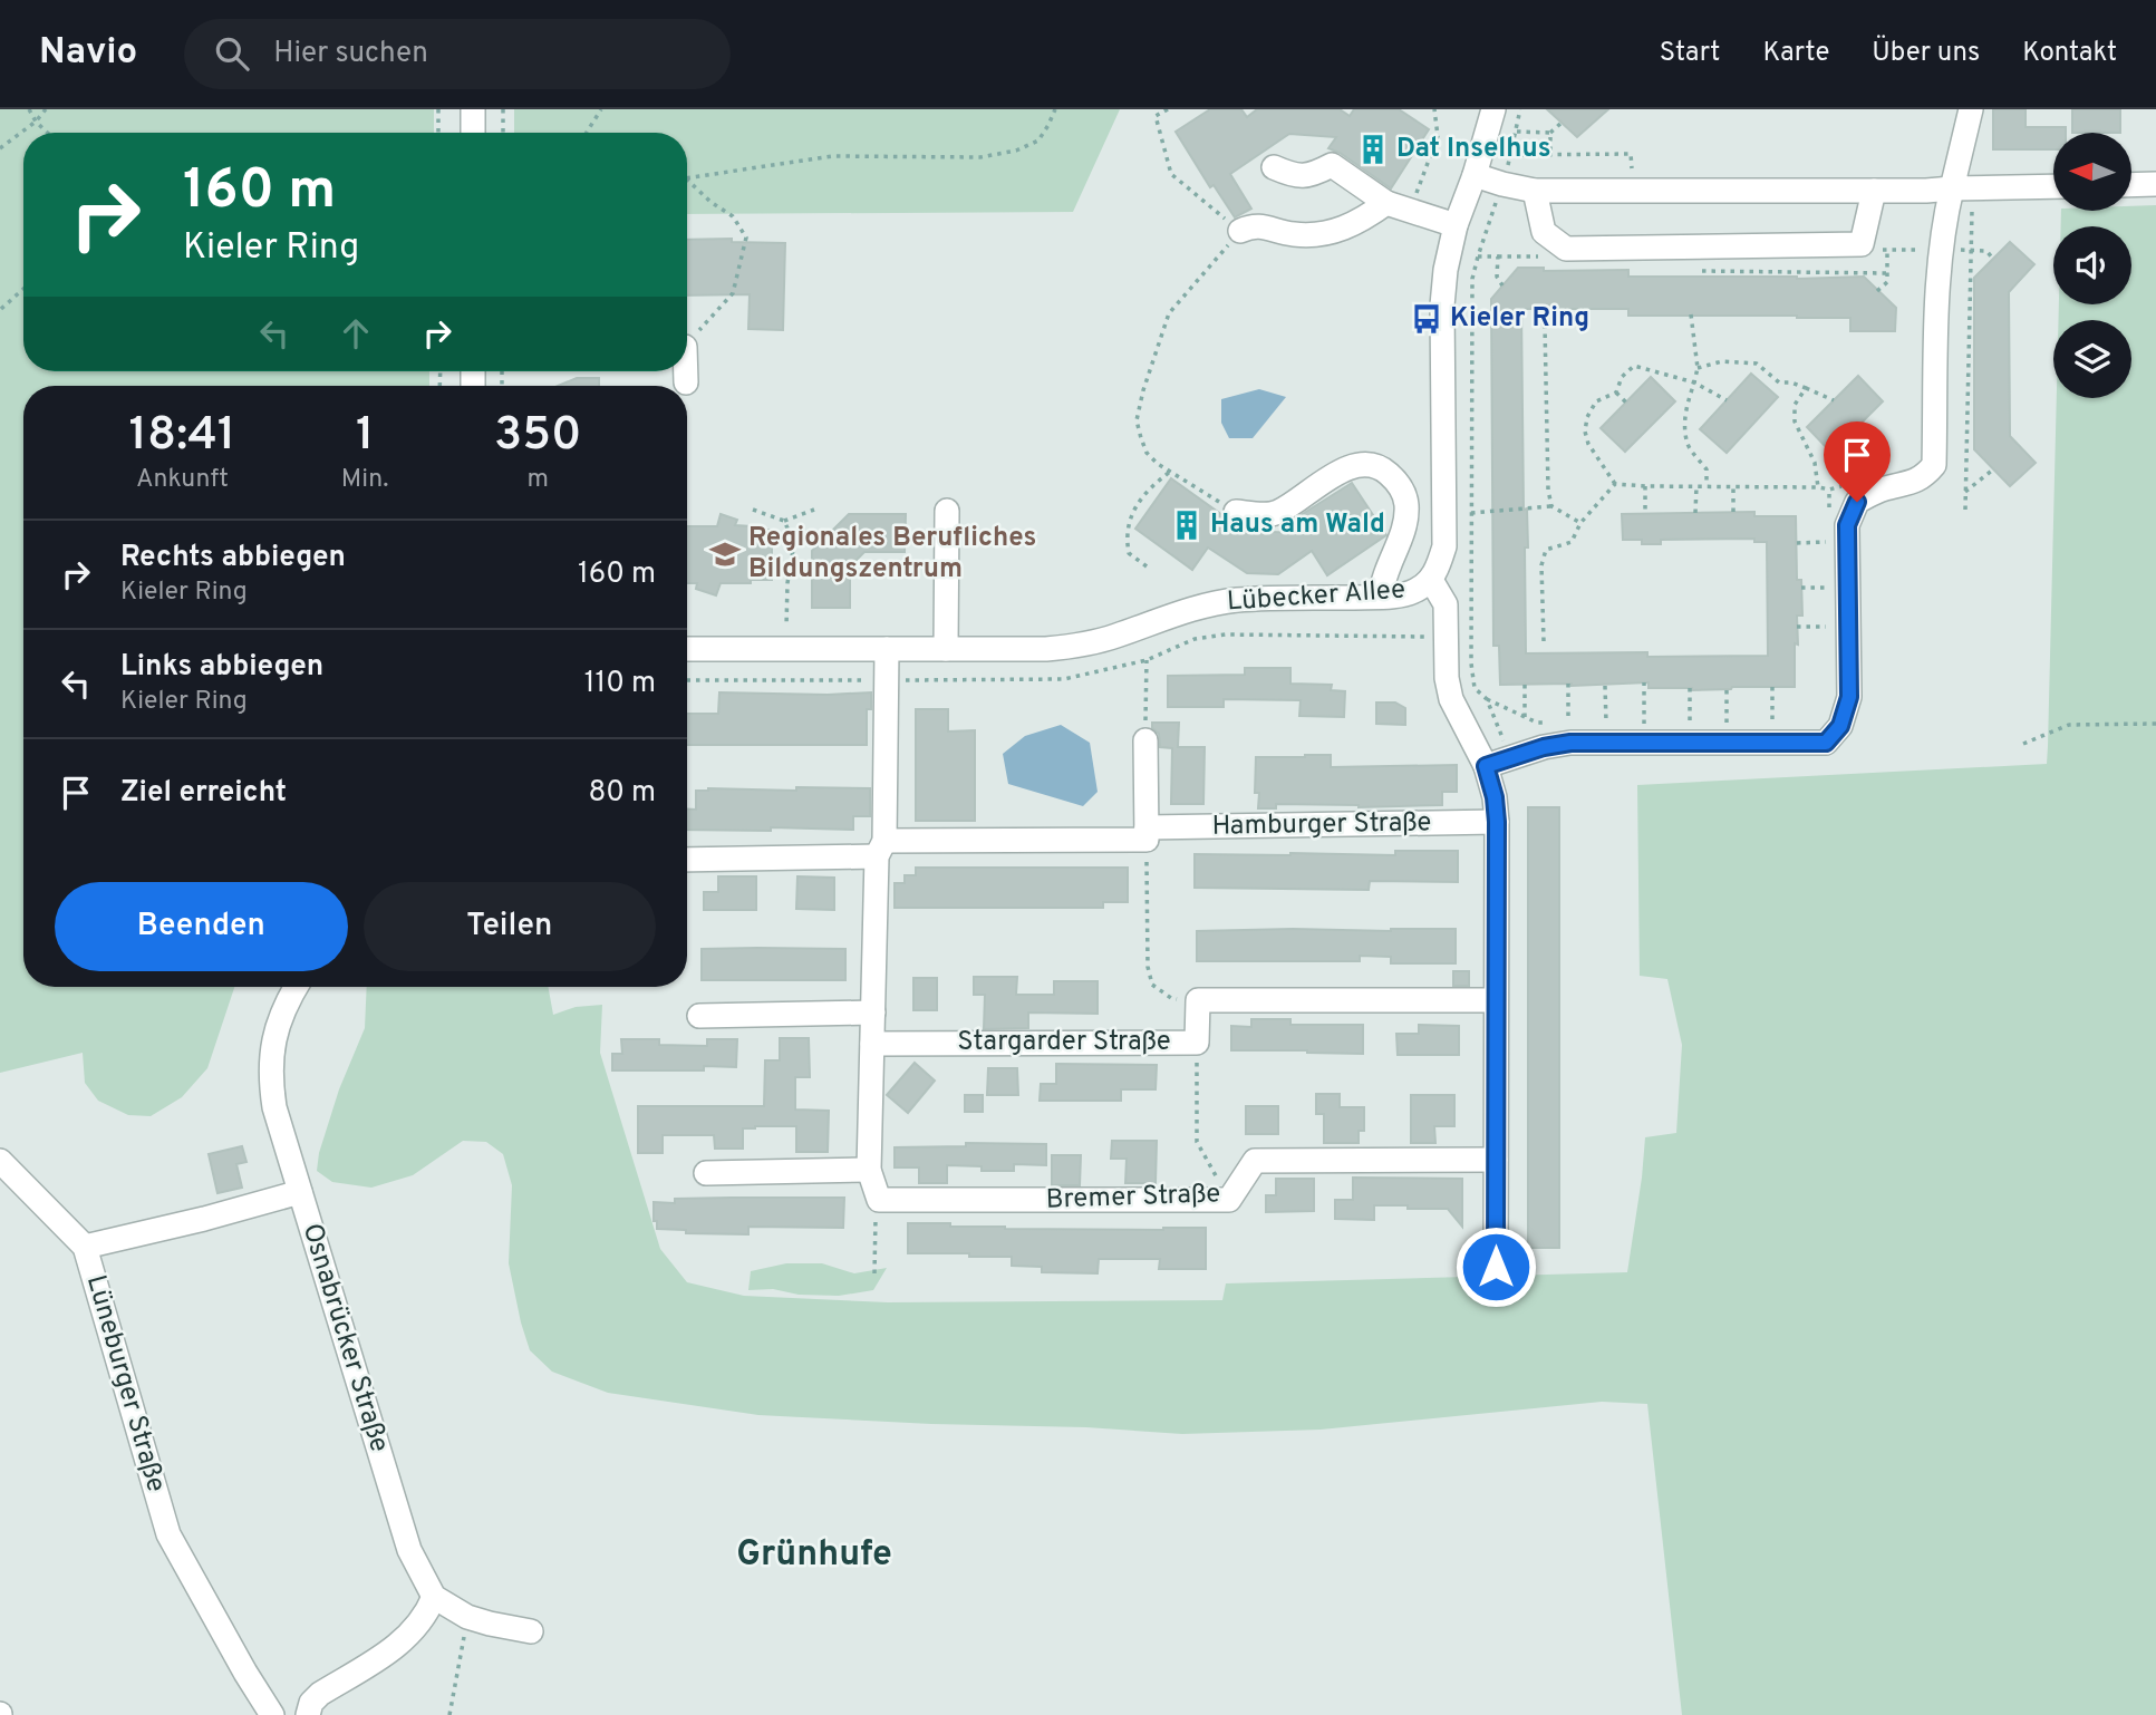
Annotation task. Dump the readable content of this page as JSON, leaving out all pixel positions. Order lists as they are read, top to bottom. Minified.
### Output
{"streets":{"street":["Lübecker Allee","Hamburger Straße","Stargarder Straße","Bremer Straße","Osnabrücker Straße","Lüneburger Straße"]},"crossings":[["Osnabrücker Straße","Lüneburger Straße"]],"districts":["Grünhufe"],"places":{"building":["Dat Inselhus","Haus am Wald"],"bus stop":["Kieler Ring"],"school or university":["Regionales Berufliches Bildungszentrum"]},"north":"left","page":{"header":"Navio","search":"Hier suchen","nav":["Start","Karte","Über uns","Kontakt"],"turn":["160 m","Kieler Ring"],"eta":["18:41","Ankunft","1","Min.","350","m"],"list":[{"name":"Rechts abbiegen","note":"Kieler Ring","value":"160 m"},{"name":"Links abbiegen","note":"Kieler Ring","value":"110 m"},{"name":"Ziel erreicht","value":"80 m"}],"buttons":["Beenden","Teilen"]}}
